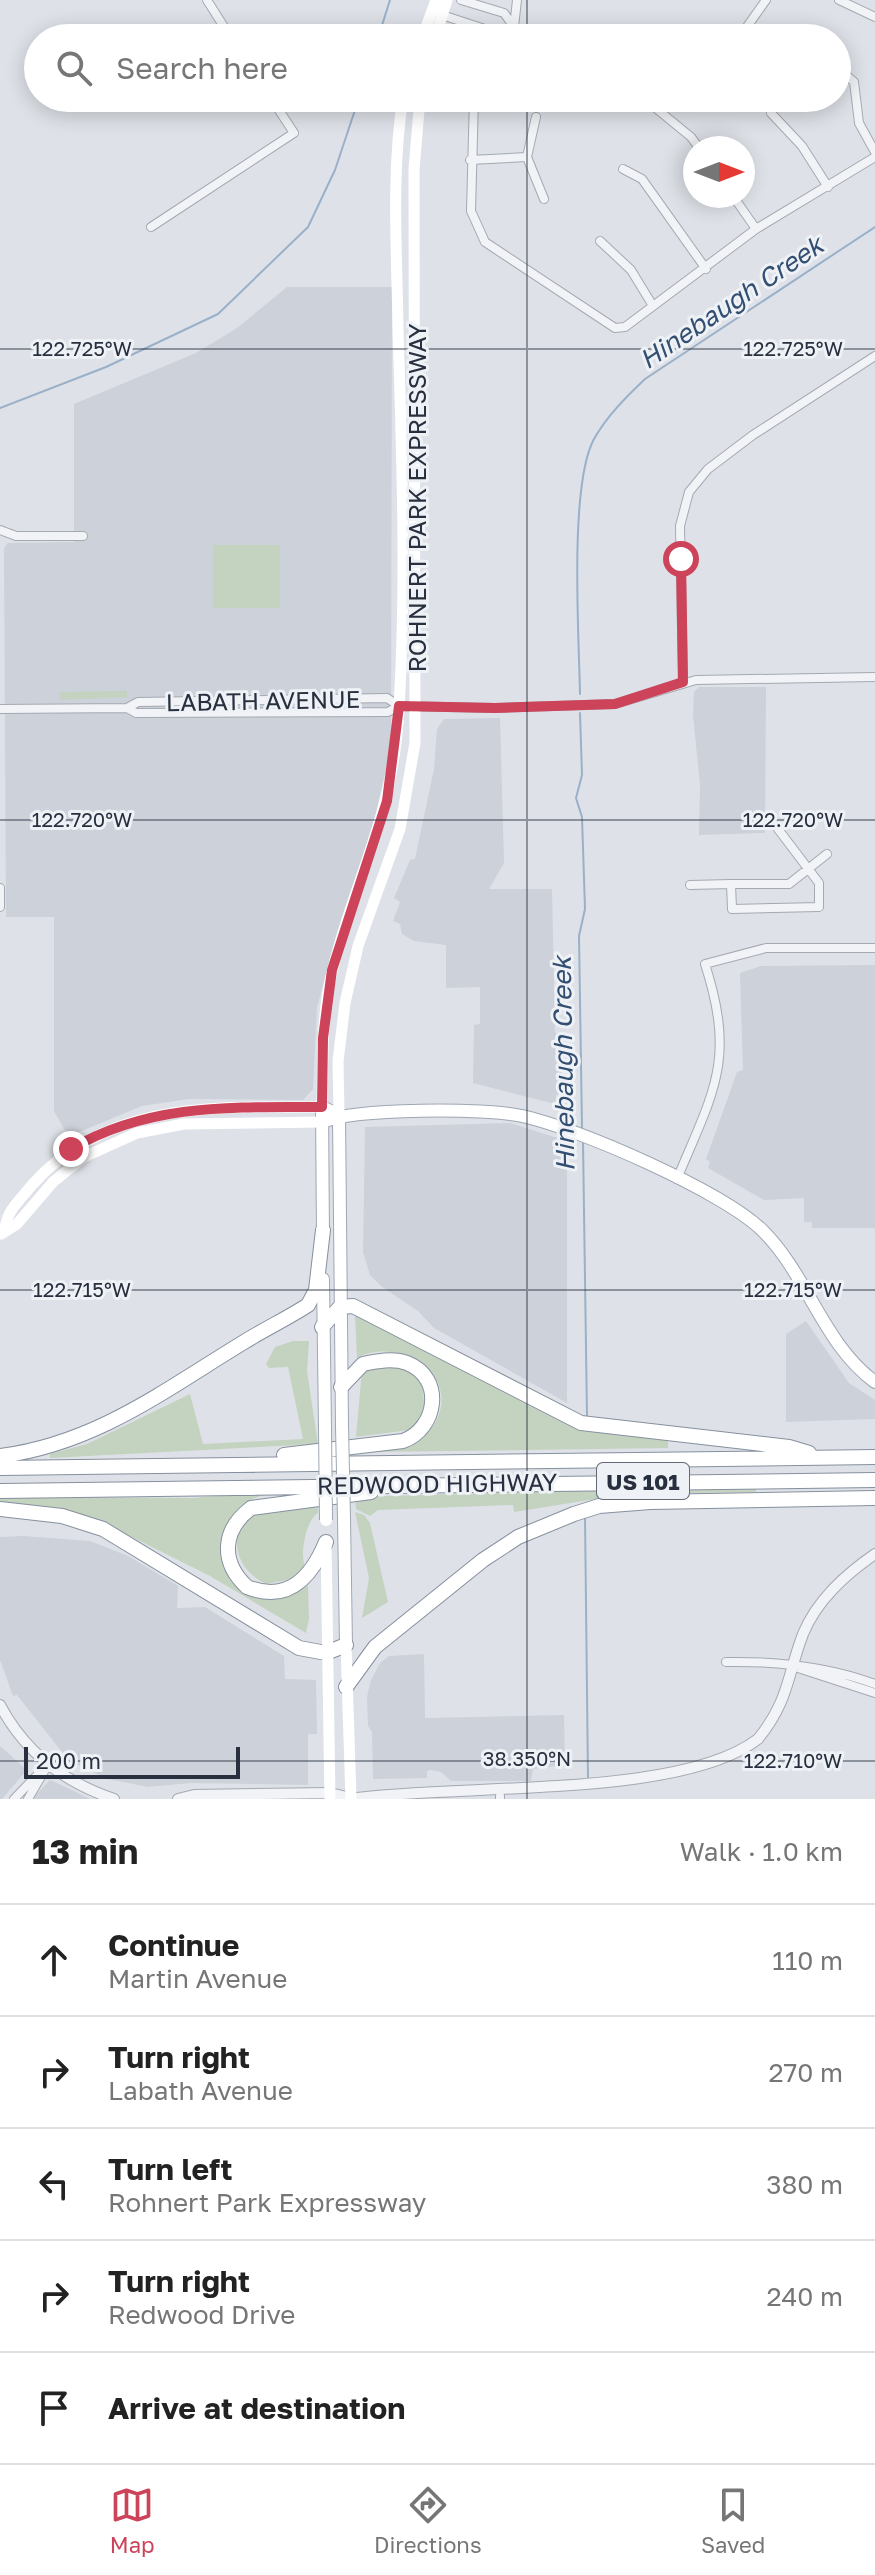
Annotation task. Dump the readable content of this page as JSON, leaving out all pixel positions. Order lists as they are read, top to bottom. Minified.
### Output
{"streets":{"highway":["US 101","REDWOOD HIGHWAY"],"main road":["ROHNERT PARK EXPRESSWAY"],"street":["LABATH AVENUE"]},"crossings":[["ROHNERT PARK EXPRESSWAY","LABATH AVENUE"]],"water":["Hinebaugh Creek"],"scale_bar":"200 m","north":"right","page":{"search":"Search here","scale":"200 m","heading":["13 min","Walk · 1.0 km"],"list":[["Continue","Martin Avenue","110 m"],["Turn right","Labath Avenue","270 m"],["Turn left","Rohnert Park Expressway","380 m"],["Turn right","Redwood Drive","240 m"],"Arrive at destination"],"nav":["Map","Directions","Saved"]},"coordinates":["122.725°W","122.720°W","122.715°W","38.350°N","122.710°W"]}
